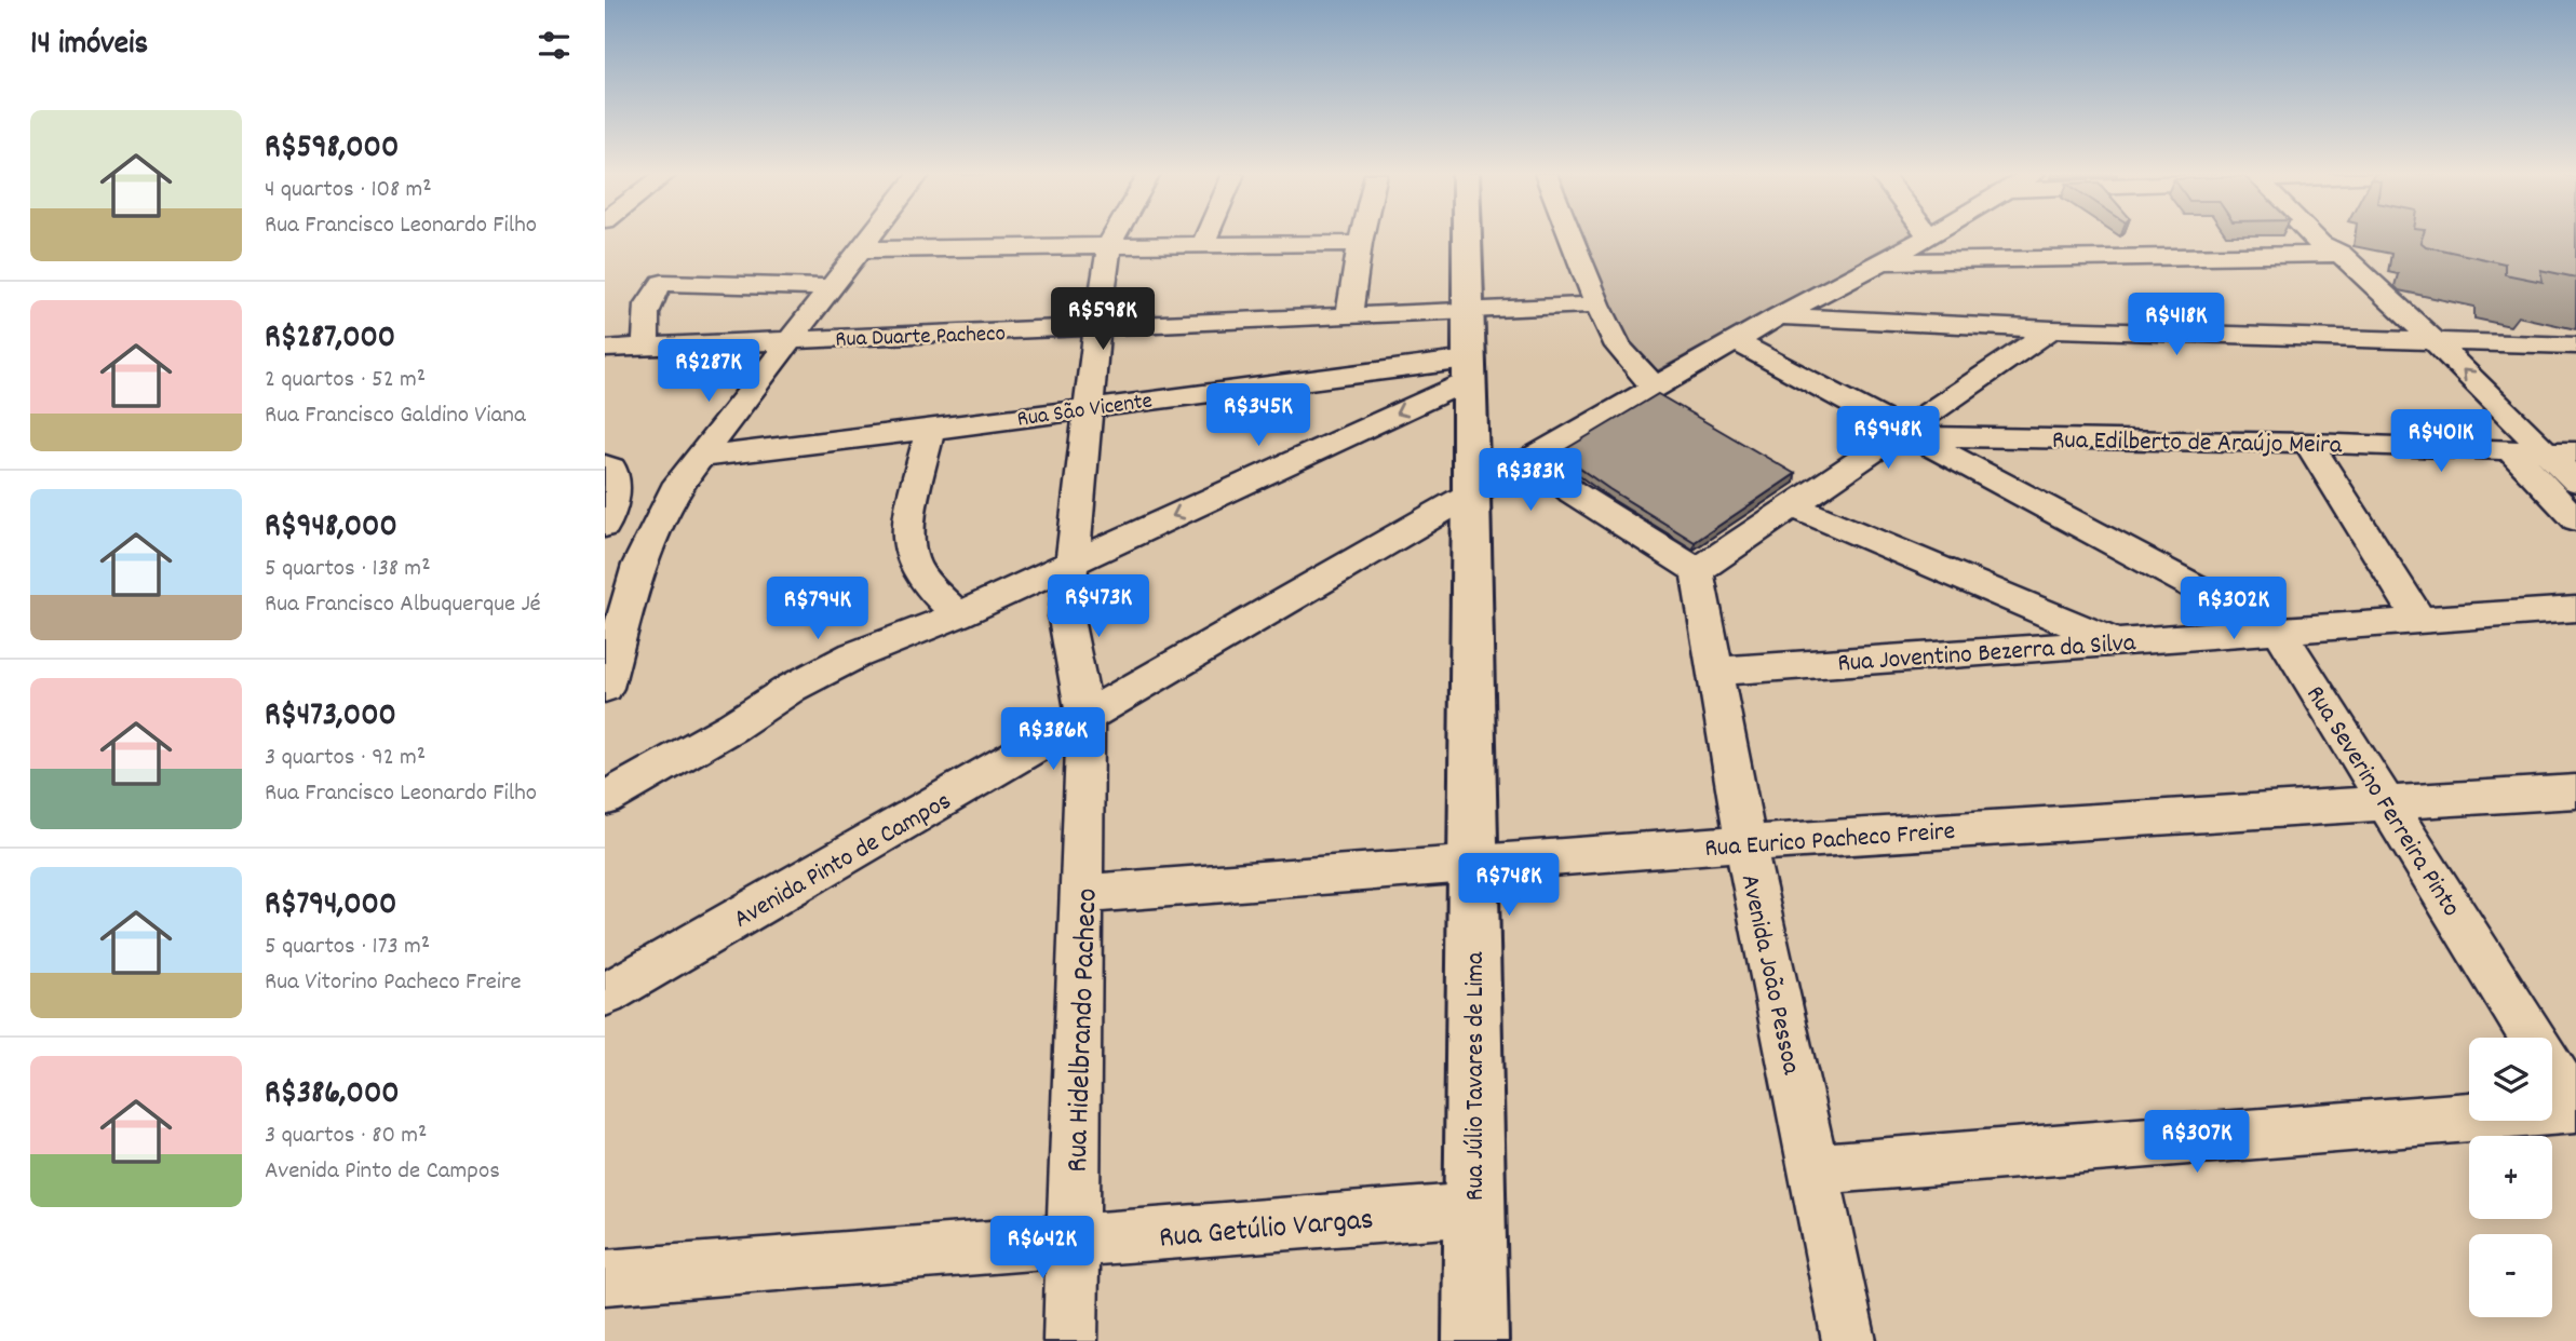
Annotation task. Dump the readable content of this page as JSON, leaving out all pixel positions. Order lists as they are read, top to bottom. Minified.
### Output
{"streets":{"main road":["Rua Júlio Tavares de Lima"],"street":["Rua Duarte Pacheco","Rua São Vicente","Rua Edilberto de Araújo Meira","Rua Joventino Bezerra da Silva","Rua Severino Ferreira Pinto","Rua Eurico Pacheco Freire","Avenida Pinto de Campos","Avenida João Pessoa","Rua Hidelbrando Pacheco","Rua Getúlio Vargas"]},"crossings":[["Rua Duarte Pacheco","Rua Hidelbrando Pacheco"],["Rua Duarte Pacheco","Rua Júlio Tavares de Lima"],["Rua São Vicente","Rua Hidelbrando Pacheco"],["Rua São Vicente","Rua Júlio Tavares de Lima"],["Rua Edilberto de Araújo Meira","Rua Severino Ferreira Pinto"],["Rua Joventino Bezerra da Silva","Rua Severino Ferreira Pinto"],["Rua Joventino Bezerra da Silva","Avenida João Pessoa"],["Rua Severino Ferreira Pinto","Rua Eurico Pacheco Freire"],["Rua Severino Ferreira Pinto","Avenida Pinto de Campos"],["Rua Eurico Pacheco Freire","Avenida João Pessoa"],["Rua Eurico Pacheco Freire","Rua Hidelbrando Pacheco"],["Rua Eurico Pacheco Freire","Rua Júlio Tavares de Lima"],["Avenida Pinto de Campos","Rua Hidelbrando Pacheco"],["Avenida Pinto de Campos","Rua Júlio Tavares de Lima"],["Rua Hidelbrando Pacheco","Rua Getúlio Vargas"],["Rua Júlio Tavares de Lima","Rua Getúlio Vargas"]],"page":{"heading":"14 imóveis","list":[{"name":"R$598,000","note":"4 quartos · 108 m² · Rua Francisco Leonardo Filho"},{"name":"R$287,000","note":"2 quartos · 52 m² · Rua Francisco Galdino Viana"},{"name":"R$948,000","note":"5 quartos · 138 m² · Rua Francisco Albuquerque Jé"},{"name":"R$473,000","note":"3 quartos · 92 m² · Rua Francisco Leonardo Filho"},{"name":"R$794,000","note":"5 quartos · 173 m² · Rua Vitorino Pacheco Freire"},{"name":"R$386,000","note":"3 quartos · 80 m² · Avenida Pinto de Campos"}],"price":["R$598K","R$418K","R$287K","R$345K","R$948K","R$401K","R$383K","R$473K","R$794K","R$302K","R$386K","R$748K","R$307K","R$642K"],"map_buttons":["+","−"]}}
